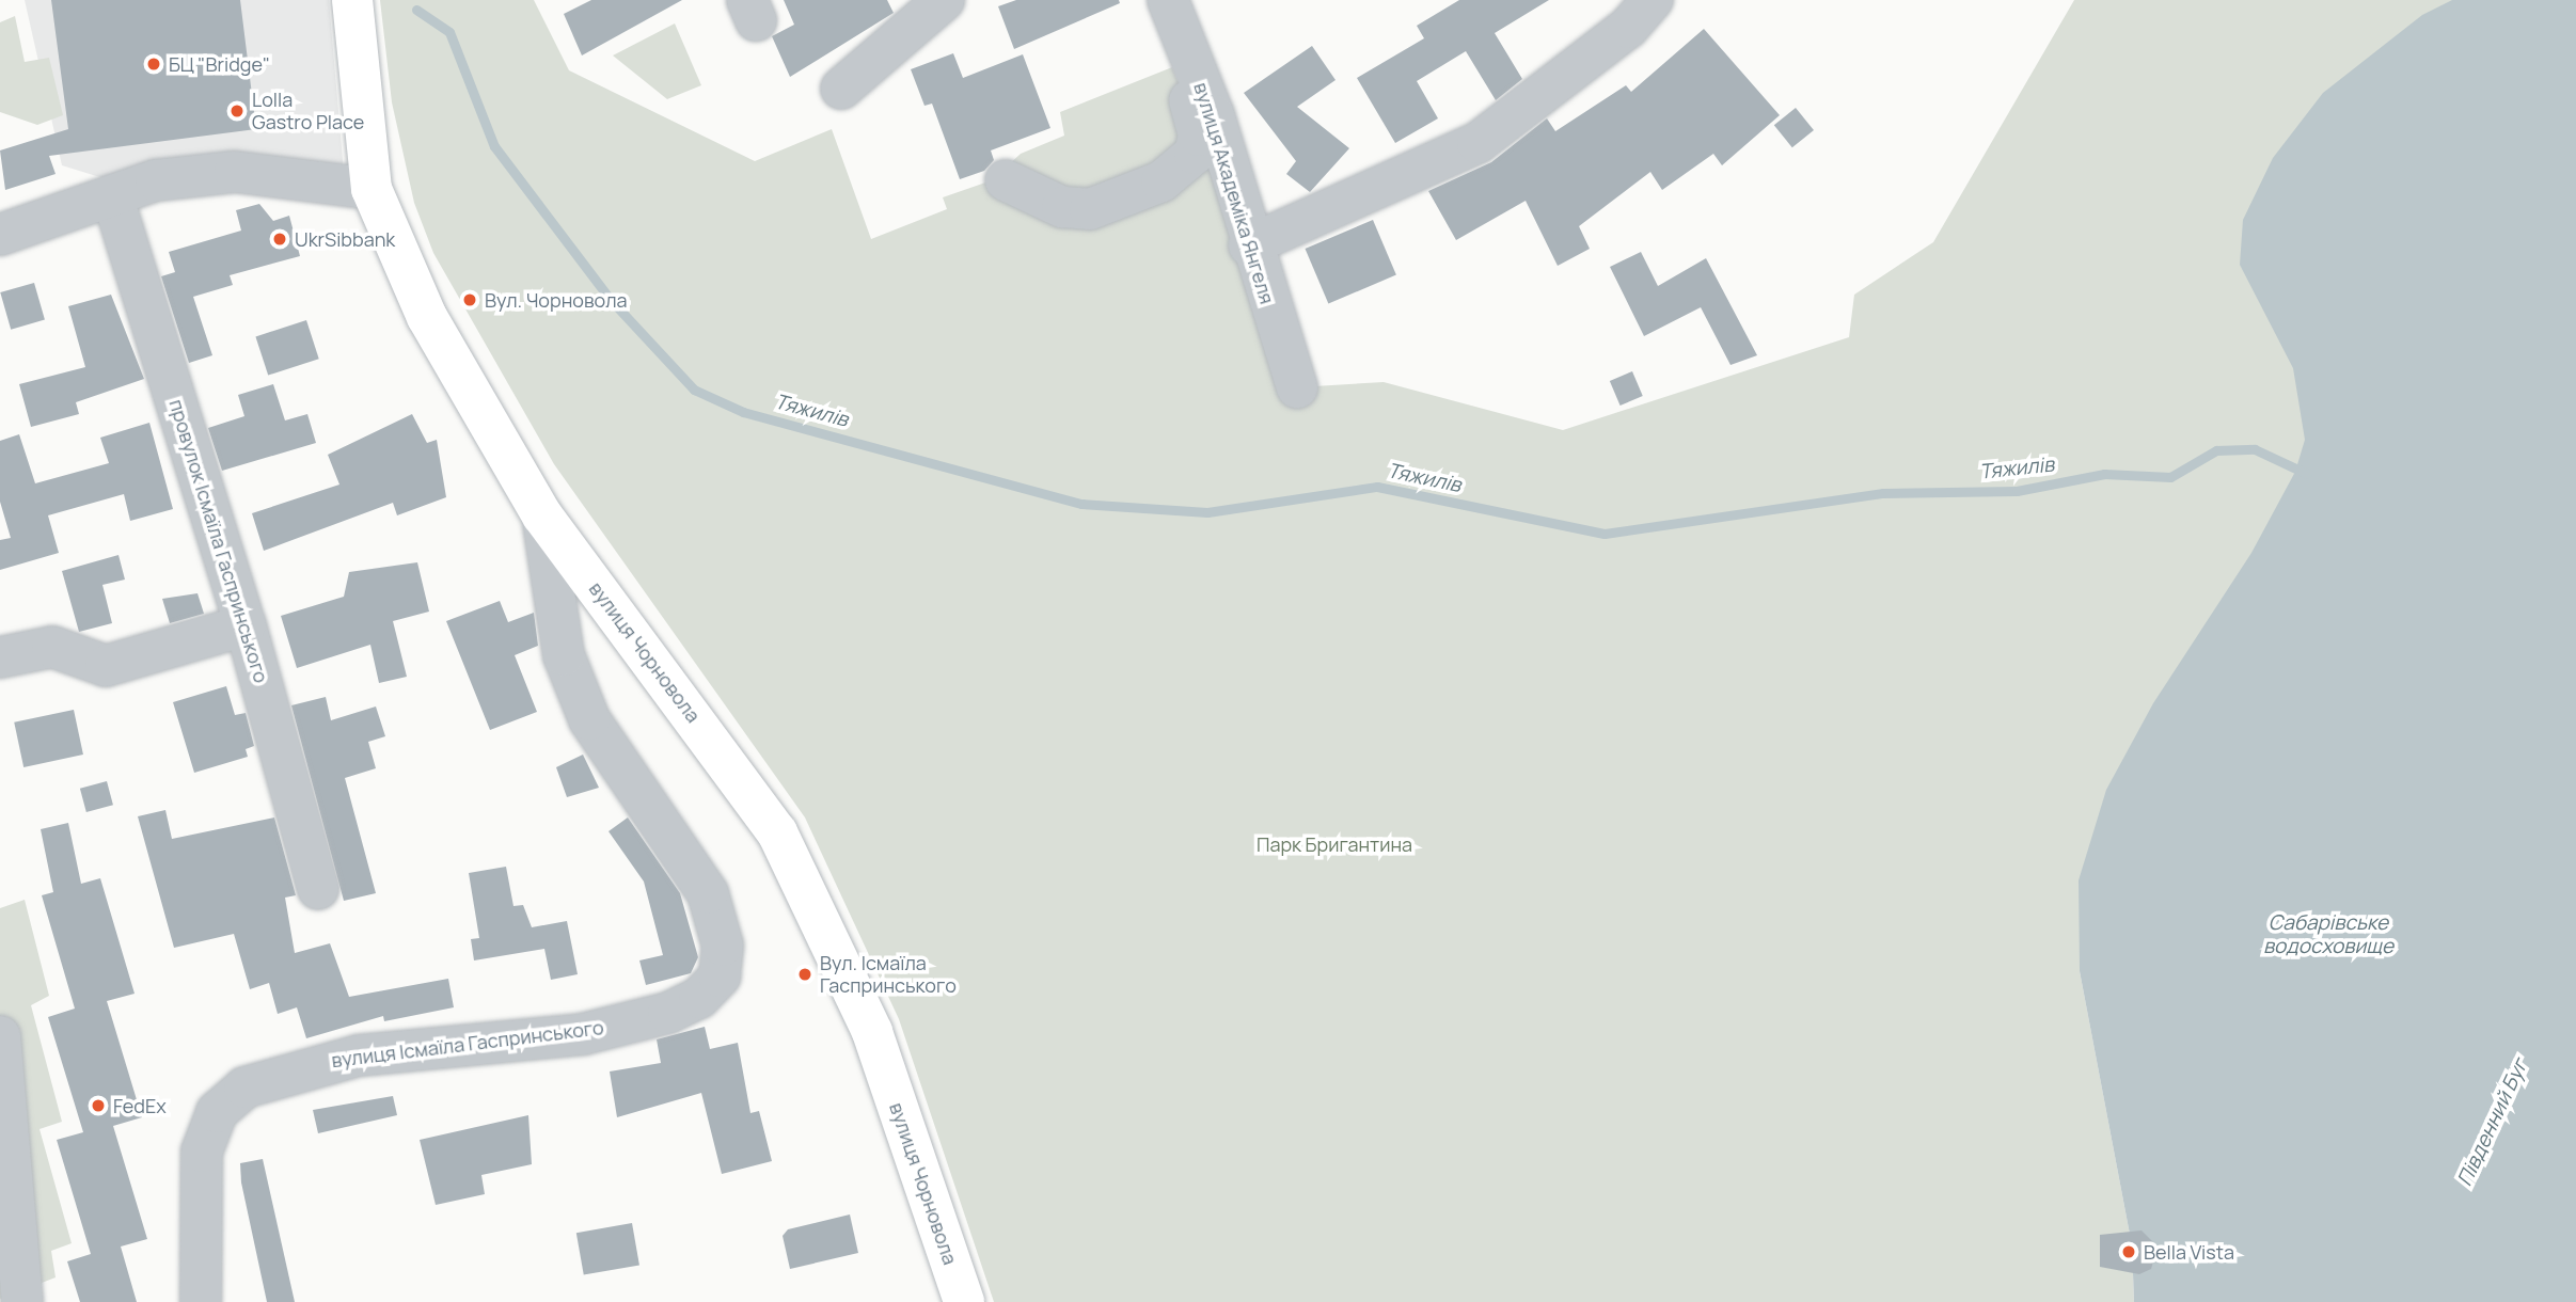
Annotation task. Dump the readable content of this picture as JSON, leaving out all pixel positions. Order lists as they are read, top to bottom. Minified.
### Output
{"streets":{"main road":["вулиця Чорновола"],"street":["вулиця Академіка Янгеля","провулок Ісмаїла Гаспринського","вулиця Ісмаїла Гаспринського"]},"crossings":[["вулиця Чорновола","вулиця Ісмаїла Гаспринського"]],"water":["Тяжилів","Сабарівське водосховище","Південний Буг"],"parks":["Парк Бригантина"],"places":["БЦ \"Bridge\"","Lolla Gastro Place","UkrSibbank","Вул. Чорновола","Вул. Ісмаїла Гаспринського","FedEx","Bella Vista"]}
